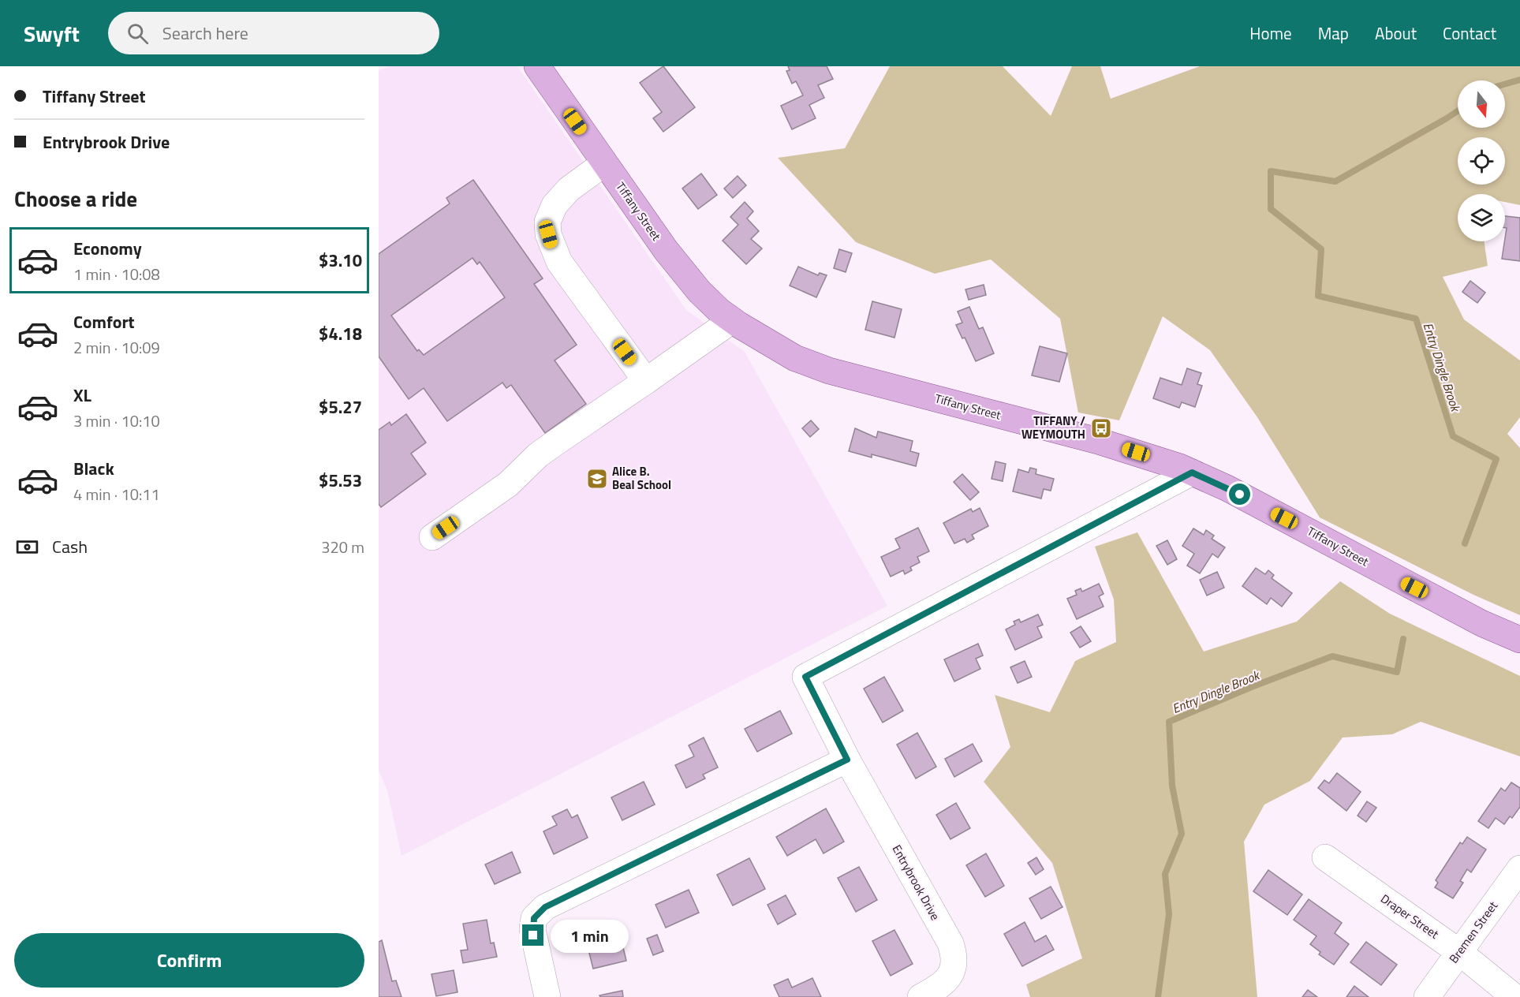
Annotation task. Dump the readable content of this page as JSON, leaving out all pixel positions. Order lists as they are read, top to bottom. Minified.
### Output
{"streets":{"main road":["Tiffany Street"],"street":["Entrybrook Drive","Draper Street","Bremen Street"]},"crossings":[["Tiffany Street","Entrybrook Drive"],["Draper Street","Bremen Street"]],"water":["Entry Dingle Brook"],"places":{"bus stop":["TIFFANY / WEYMOUTH"],"school or university":["Alice B. Beal School"]},"north":"bottom","page":{"header":"Swyft","search":"Search here","nav":["Home","Map","About","Contact"],"banner":["Tiffany Street","Entrybrook Drive"],"heading":"Choose a ride","list":[{"name":"Economy","note":"1 min · 10:08","value":"$3.10"},{"name":"Comfort","note":"2 min · 10:09","value":"$4.18"},{"name":"XL","note":"3 min · 10:10","value":"$5.27"},{"name":"Black","note":"4 min · 10:11","value":"$5.53"}],"pay":["Cash","320 m"],"bubble":"1 min","buttons":"Confirm"}}
